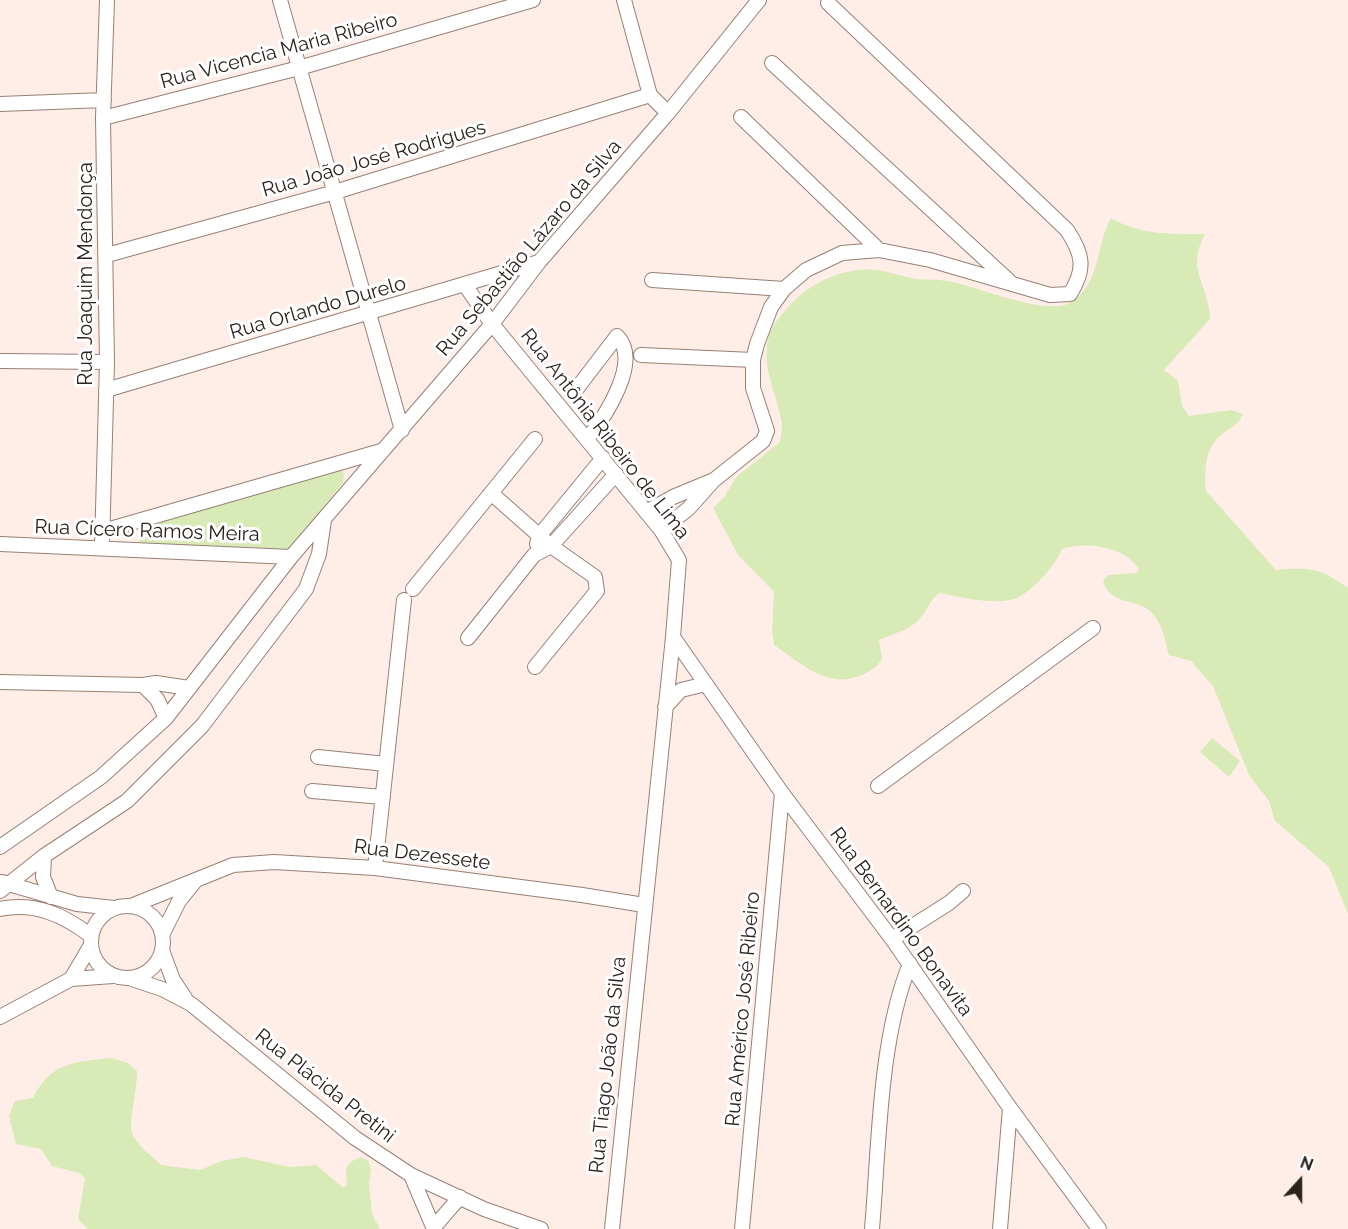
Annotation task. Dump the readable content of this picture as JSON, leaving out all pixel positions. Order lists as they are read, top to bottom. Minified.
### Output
{"streets":{"street":["Rua Vicencia Maria Ribeiro","Rua João José Rodrigues","Rua Sebastião Lázaro da Silva","Rua Joaquim Mendonça","Rua Orlando Durelo","Rua Antônia Ribeiro de Lima","Rua Cícero Ramos Meira","Rua Dezessete","Rua Bernardino Bonavita","Rua Américo José Ribeiro","Rua Tiago João da Silva","Rua Plácida Pretini"]},"crossings":[["Rua Vicencia Maria Ribeiro","Rua Joaquim Mendonça"],["Rua João José Rodrigues","Rua Joaquim Mendonça"],["Rua Sebastião Lázaro da Silva","Rua Orlando Durelo"],["Rua Sebastião Lázaro da Silva","Rua Antônia Ribeiro de Lima"],["Rua Sebastião Lázaro da Silva","Rua Cícero Ramos Meira"],["Rua Joaquim Mendonça","Rua Orlando Durelo"],["Rua Joaquim Mendonça","Rua Cícero Ramos Meira"],["Rua Orlando Durelo","Rua Antônia Ribeiro de Lima"],["Rua Antônia Ribeiro de Lima","Rua Dezessete"],["Rua Antônia Ribeiro de Lima","Rua Bernardino Bonavita"],["Rua Antônia Ribeiro de Lima","Rua Tiago João da Silva"],["Rua Dezessete","Rua Tiago João da Silva"],["Rua Dezessete","Rua Plácida Pretini"],["Rua Bernardino Bonavita","Rua Américo José Ribeiro"]],"north":"top"}
